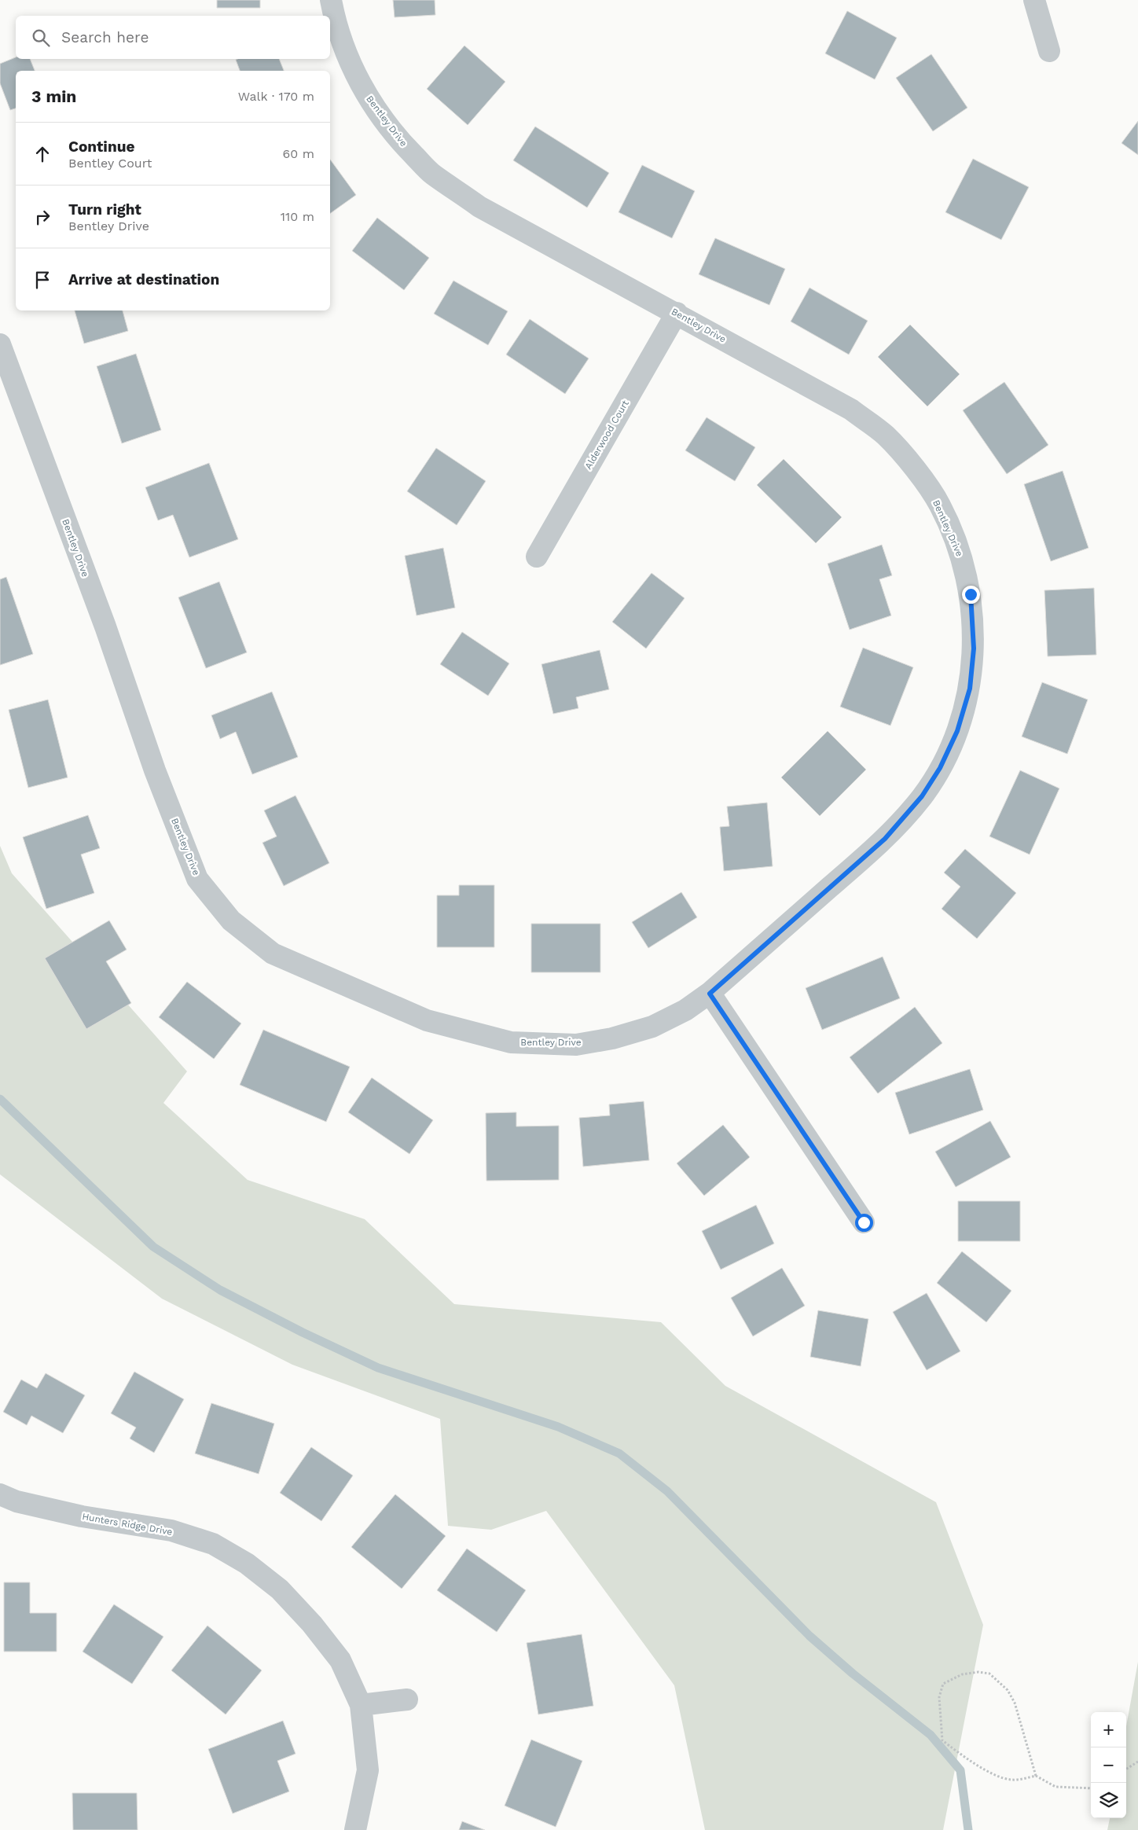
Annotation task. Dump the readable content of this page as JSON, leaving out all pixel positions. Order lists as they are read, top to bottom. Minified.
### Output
{"streets":{"street":["Bentley Drive","Alderwood Court","Hunters Ridge Drive"]},"crossings":[["Bentley Drive","Alderwood Court"]],"page":{"search":"Search here","heading":["3 min","Walk · 170 m"],"list":[["Continue","Bentley Court","60 m"],["Turn right","Bentley Drive","110 m"],"Arrive at destination"],"map_buttons":["+","−"]}}
